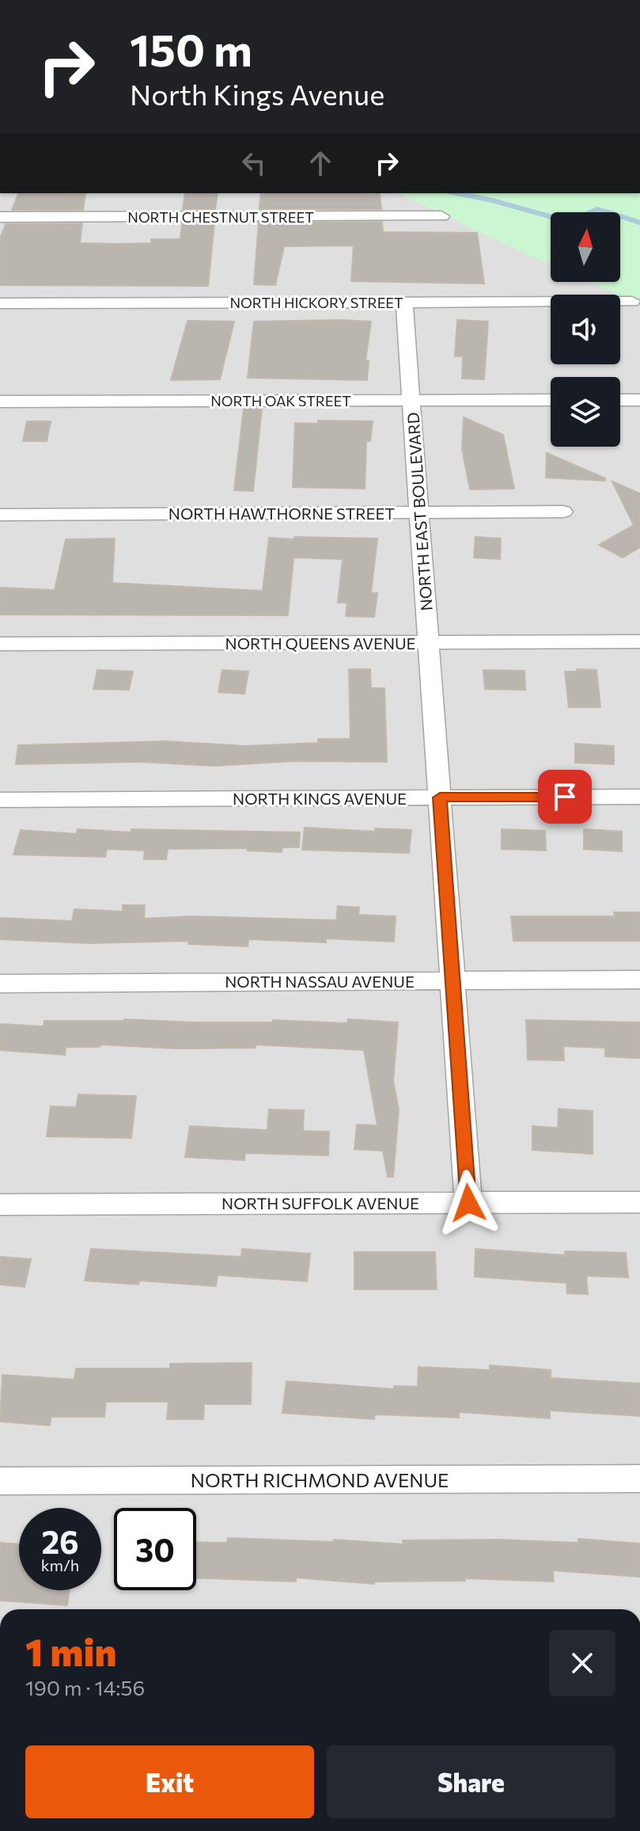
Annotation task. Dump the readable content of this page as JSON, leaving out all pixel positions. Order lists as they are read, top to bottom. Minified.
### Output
{"streets":{"street":["NORTH CHESTNUT STREET","NORTH HICKORY STREET","NORTH OAK STREET","NORTH EAST BOULEVARD","NORTH HAWTHORNE STREET","NORTH QUEENS AVENUE","NORTH KINGS AVENUE","NORTH NASSAU AVENUE","NORTH SUFFOLK AVENUE","NORTH RICHMOND AVENUE"]},"crossings":[["NORTH HICKORY STREET","NORTH EAST BOULEVARD"],["NORTH OAK STREET","NORTH EAST BOULEVARD"],["NORTH EAST BOULEVARD","NORTH HAWTHORNE STREET"],["NORTH EAST BOULEVARD","NORTH QUEENS AVENUE"],["NORTH EAST BOULEVARD","NORTH KINGS AVENUE"],["NORTH EAST BOULEVARD","NORTH NASSAU AVENUE"],["NORTH EAST BOULEVARD","NORTH SUFFOLK AVENUE"]],"north":"top","page":{"turn":["150 m","North Kings Avenue"],"speed":"26 km/h","limit":"30","heading":["1 min","190 m · 14:56"],"buttons":["Exit","Share"]}}
